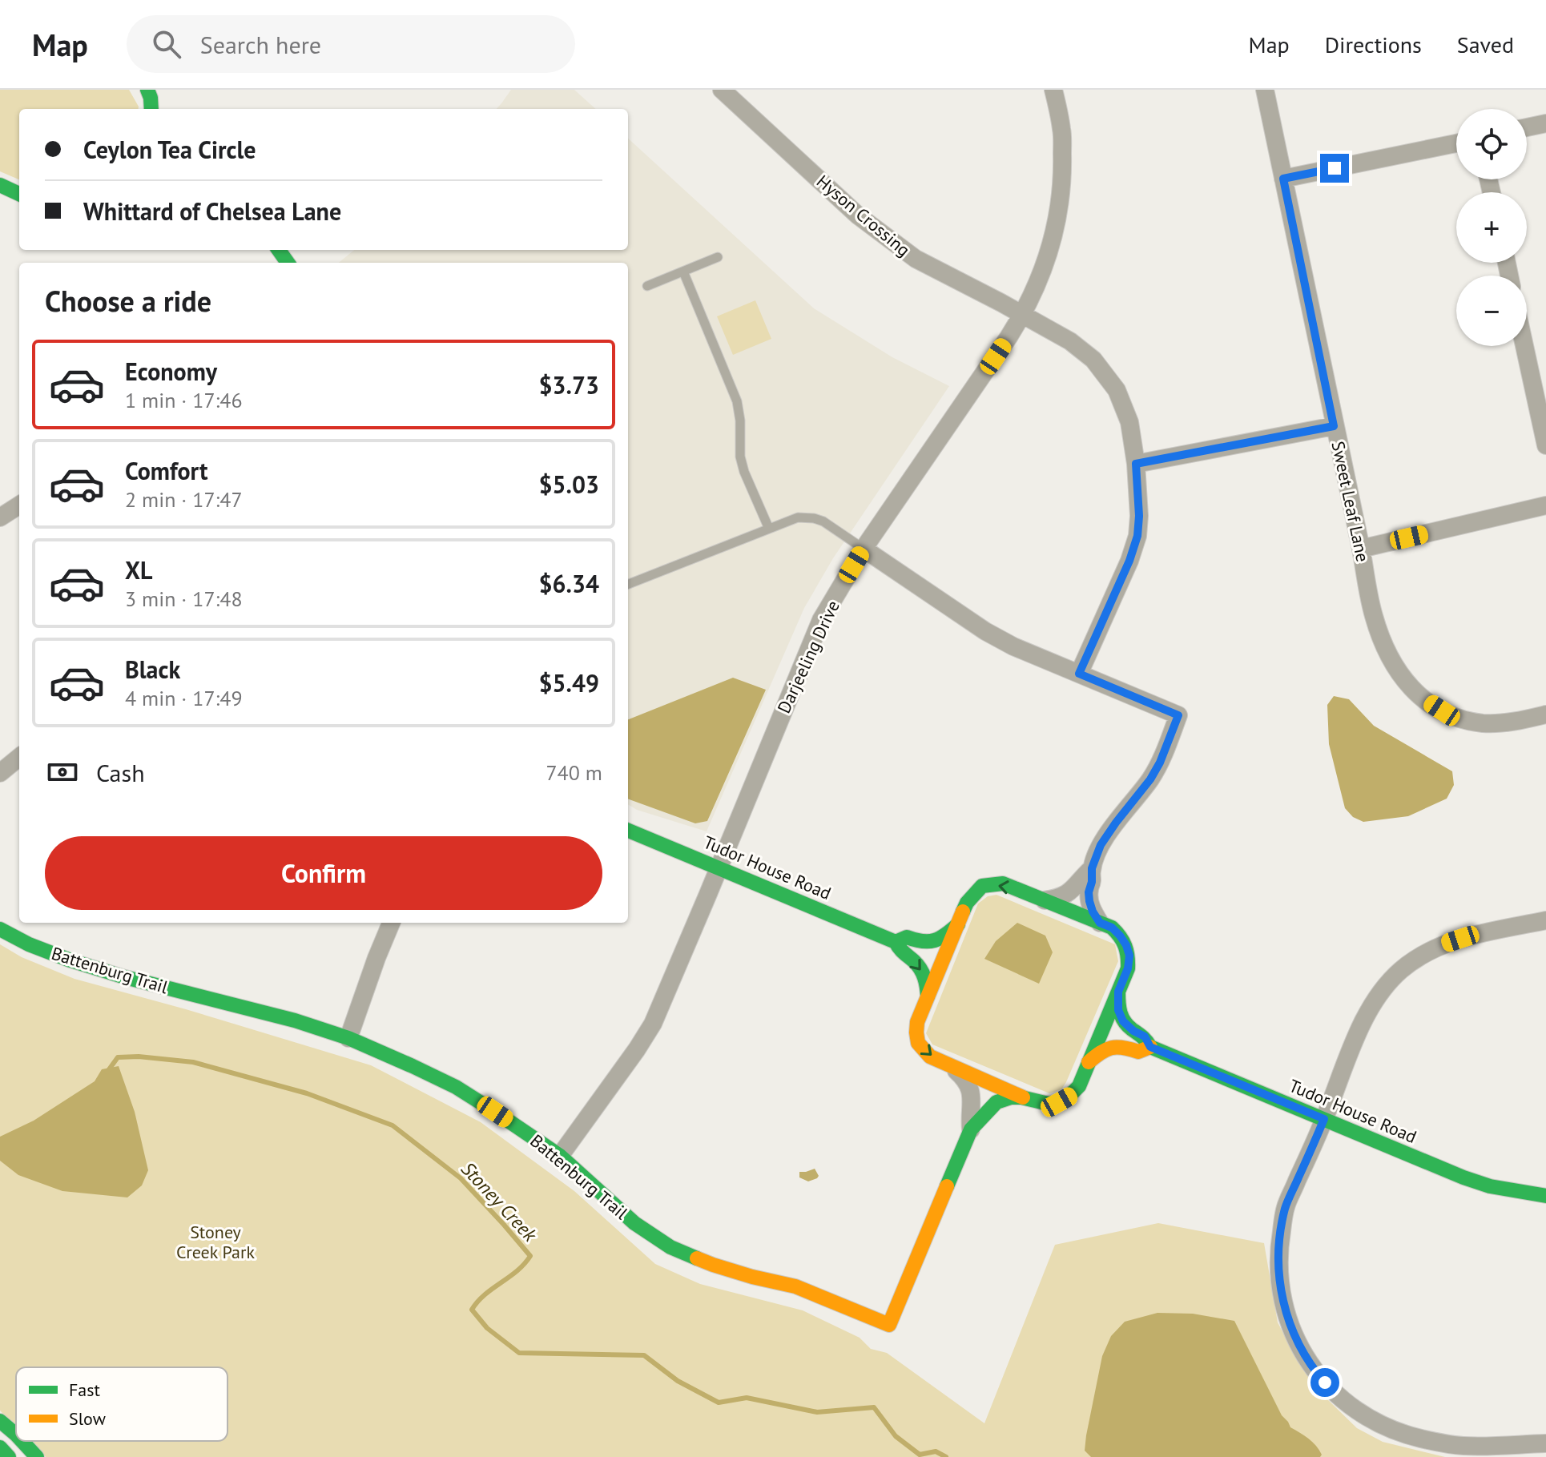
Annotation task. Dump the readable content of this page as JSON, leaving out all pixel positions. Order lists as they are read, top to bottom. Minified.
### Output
{"streets":{"street":["Hyson Crossing","Sweet Leaf Lane","Darjeeling Drive","Tudor House Road","Battenburg Trail"]},"crossings":[["Hyson Crossing","Darjeeling Drive"],["Darjeeling Drive","Tudor House Road"],["Darjeeling Drive","Battenburg Trail"],["Tudor House Road","Battenburg Trail"]],"water":["Stoney Creek"],"parks":["Stoney Creek Park"],"legend":["Fast","Slow"],"page":{"header":"Map","search":"Search here","nav":["Map","Directions","Saved"],"map_buttons":["+","−"],"banner":["Ceylon Tea Circle","Whittard of Chelsea Lane"],"heading":"Choose a ride","list":[{"name":"Economy","note":"1 min · 17:46","value":"$3.73"},{"name":"Comfort","note":"2 min · 17:47","value":"$5.03"},{"name":"XL","note":"3 min · 17:48","value":"$6.34"},{"name":"Black","note":"4 min · 17:49","value":"$5.49"}],"pay":["Cash","740 m"],"buttons":"Confirm"}}
